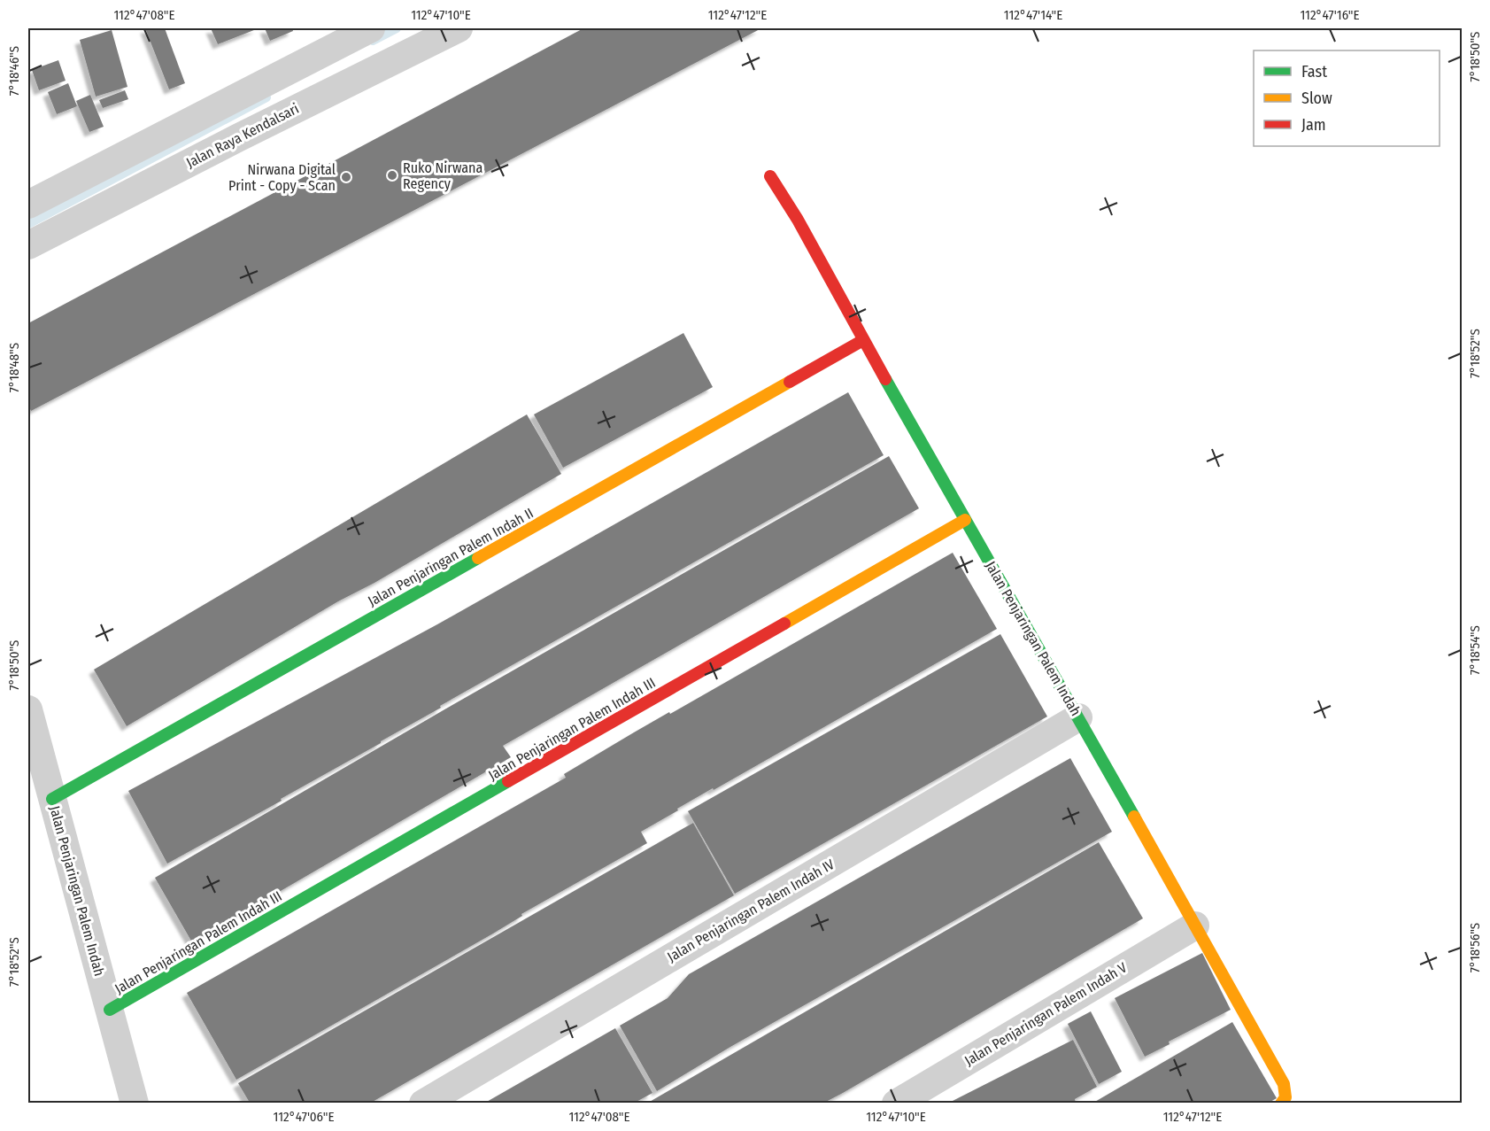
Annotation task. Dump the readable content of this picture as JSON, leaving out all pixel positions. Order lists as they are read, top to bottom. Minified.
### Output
{"streets":{"street":["Jalan Raya Kendalsari","Jalan Penjaringan Palem Indah II","Jalan Penjaringan Palem Indah","Jalan Penjaringan Palem Indah III","Jalan Penjaringan Palem Indah IV","Jalan Penjaringan Palem Indah V"]},"crossings":[["Jalan Penjaringan Palem Indah II","Jalan Penjaringan Palem Indah"],["Jalan Penjaringan Palem Indah","Jalan Penjaringan Palem Indah III"],["Jalan Penjaringan Palem Indah","Jalan Penjaringan Palem Indah IV"],["Jalan Penjaringan Palem Indah","Jalan Penjaringan Palem Indah V"]],"places":["Ruko Nirwana Regency","Nirwana Digital Print - Copy - Scan"],"legend":["Fast","Slow","Jam"],"coordinates":["112°47'08\"E","112°47'10\"E","112°47'12\"E","112°47'14\"E","112°47'16\"E","7°18'50\"S","7°18'46\"S","7°18'52\"S","7°18'48\"S","7°18'54\"S","7°18'56\"S","112°47'06\"E"]}
